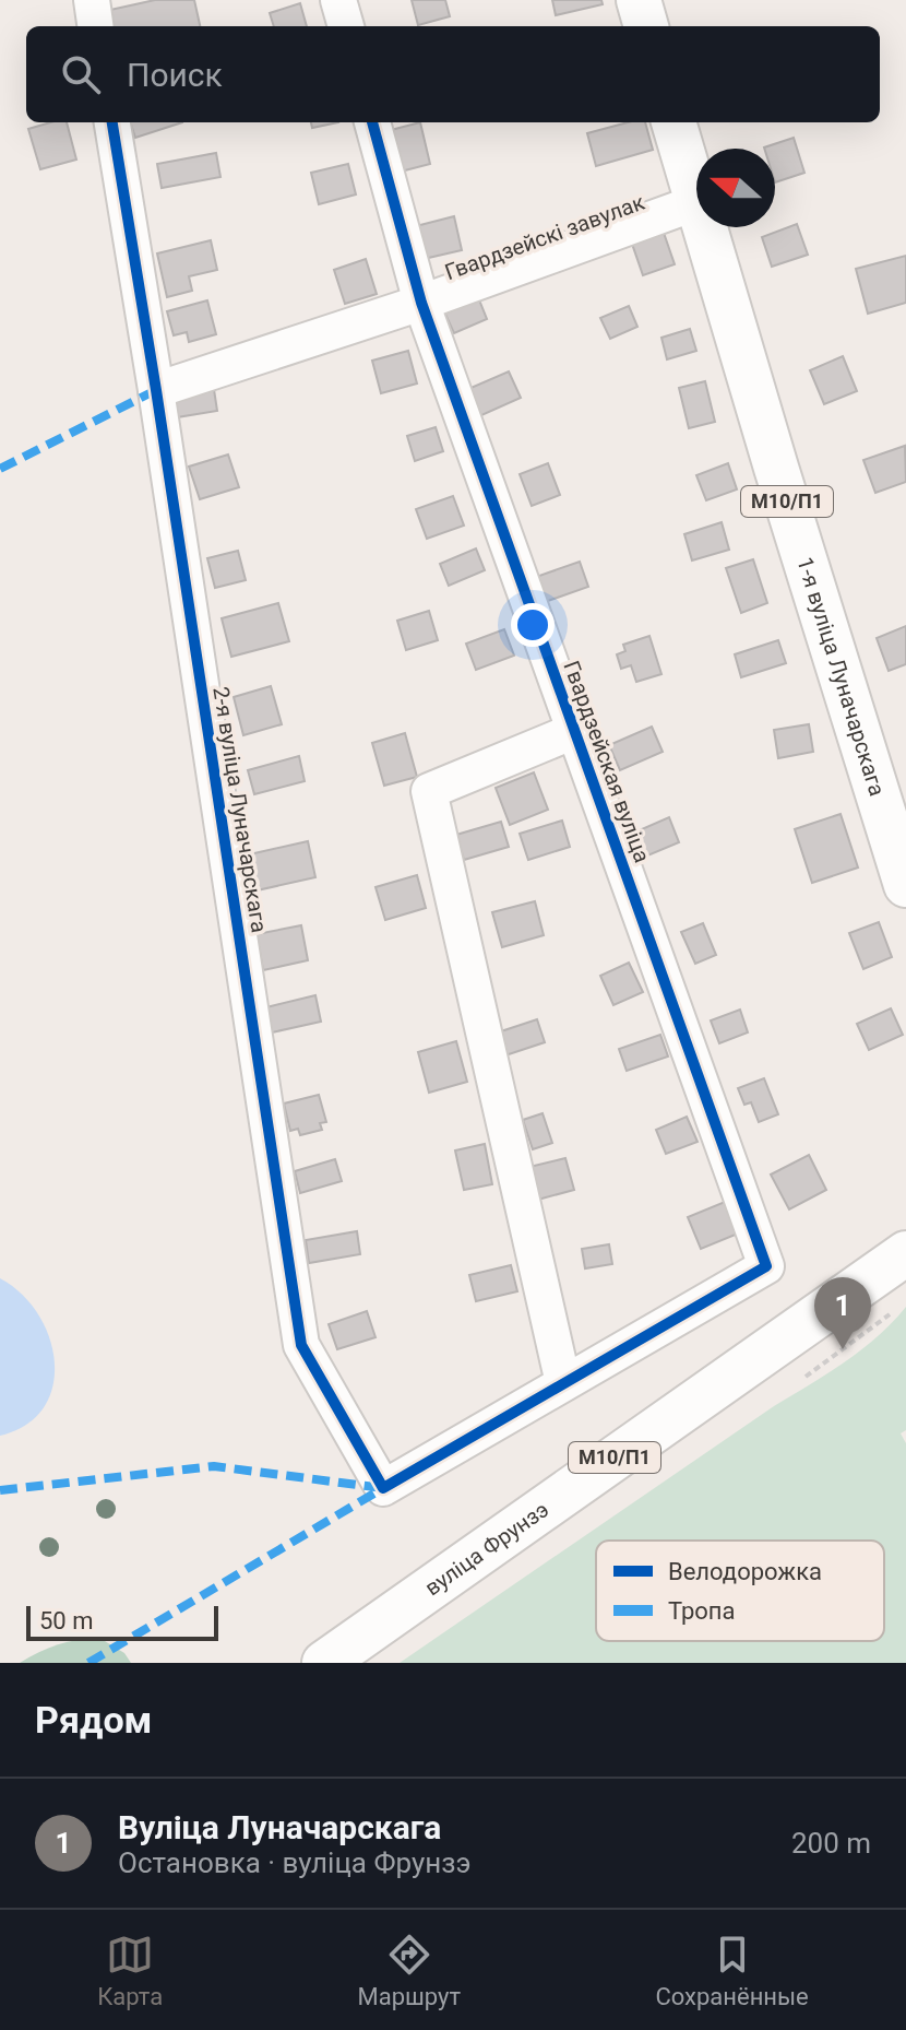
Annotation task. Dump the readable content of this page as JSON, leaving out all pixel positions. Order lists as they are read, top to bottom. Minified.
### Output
{"streets":{"main road":["М10/П1","1-я вуліца Луначарскага","вуліца Фрунзэ"],"street":["Гвардзейскі завулак","Гвардзейская вуліца","2-я вуліца Луначарскага"]},"crossings":[["Гвардзейскі завулак","Гвардзейская вуліца"],["Гвардзейскі завулак","2-я вуліца Луначарскага"],["Гвардзейская вуліца","2-я вуліца Луначарскага"]],"legend":["Велодорожка","Тропа"],"scale_bar":"50 m","north":"left","page":{"search":"Поиск","pins":"1","scale":"50 m","heading":"Рядом","list":[{"mark":"1","name":"Вуліца Луначарскага","note":"Остановка · вуліца Фрунзэ","value":"200 m"}],"nav":["Карта","Маршрут","Сохранённые"]}}
